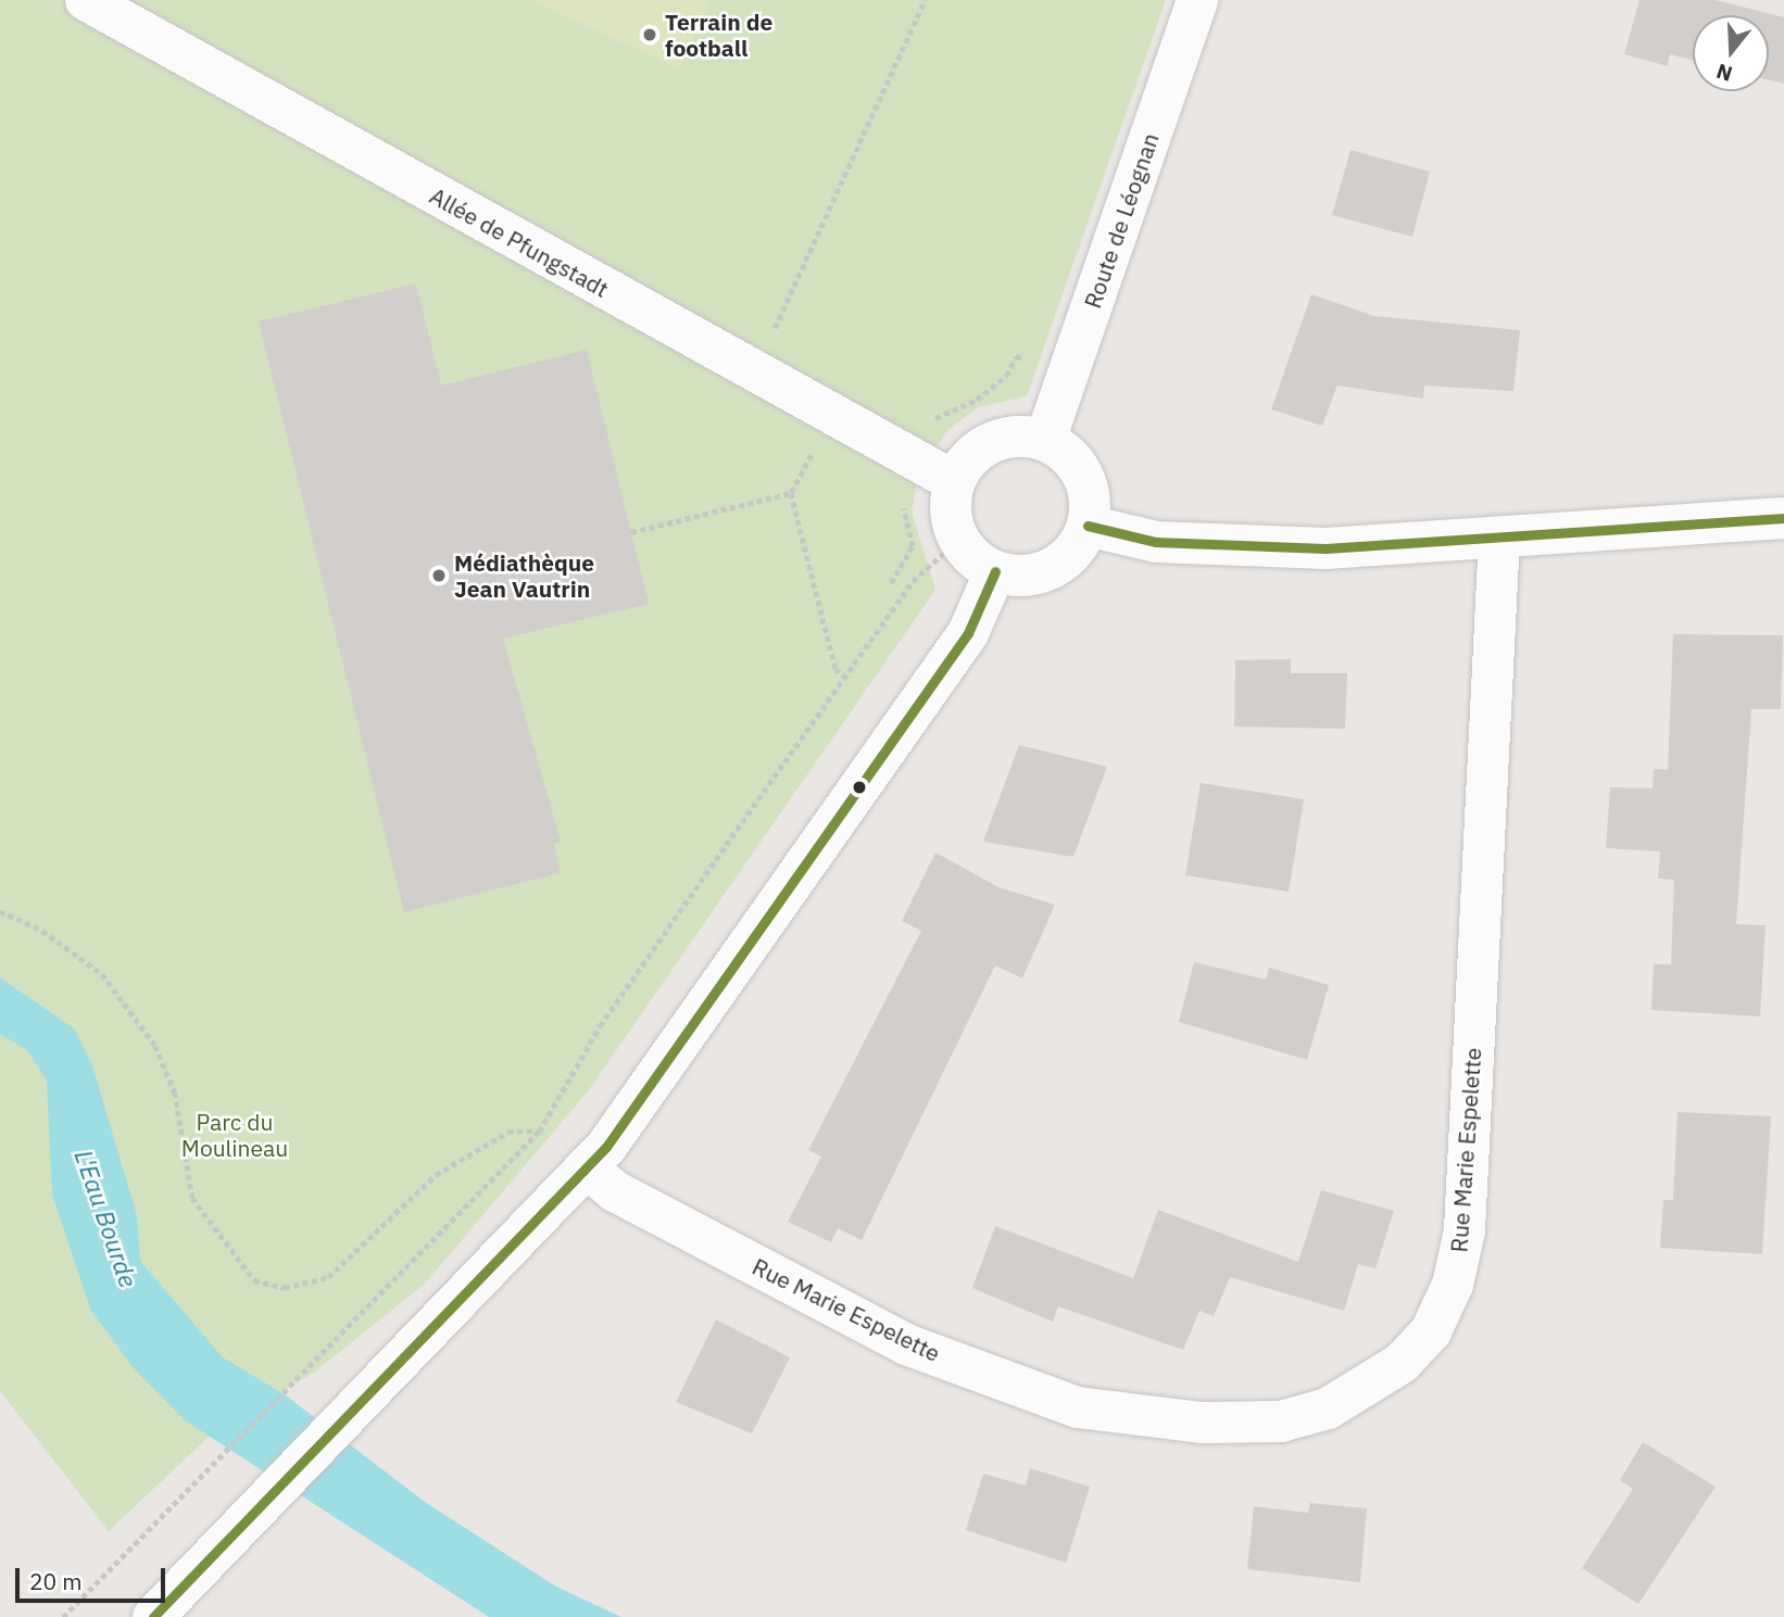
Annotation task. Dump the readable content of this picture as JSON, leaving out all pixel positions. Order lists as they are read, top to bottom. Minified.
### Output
{"streets":{"street":["Route de Léognan","Allée de Pfungstadt","Rue Marie Espelette"]},"crossings":[["Route de Léognan","Allée de Pfungstadt"]],"water":["L'Eau Bourde"],"parks":["Parc du Moulineau"],"places":["Terrain de football","Médiathèque Jean Vautrin"],"scale_bar":"20 m","north":"bottom"}
